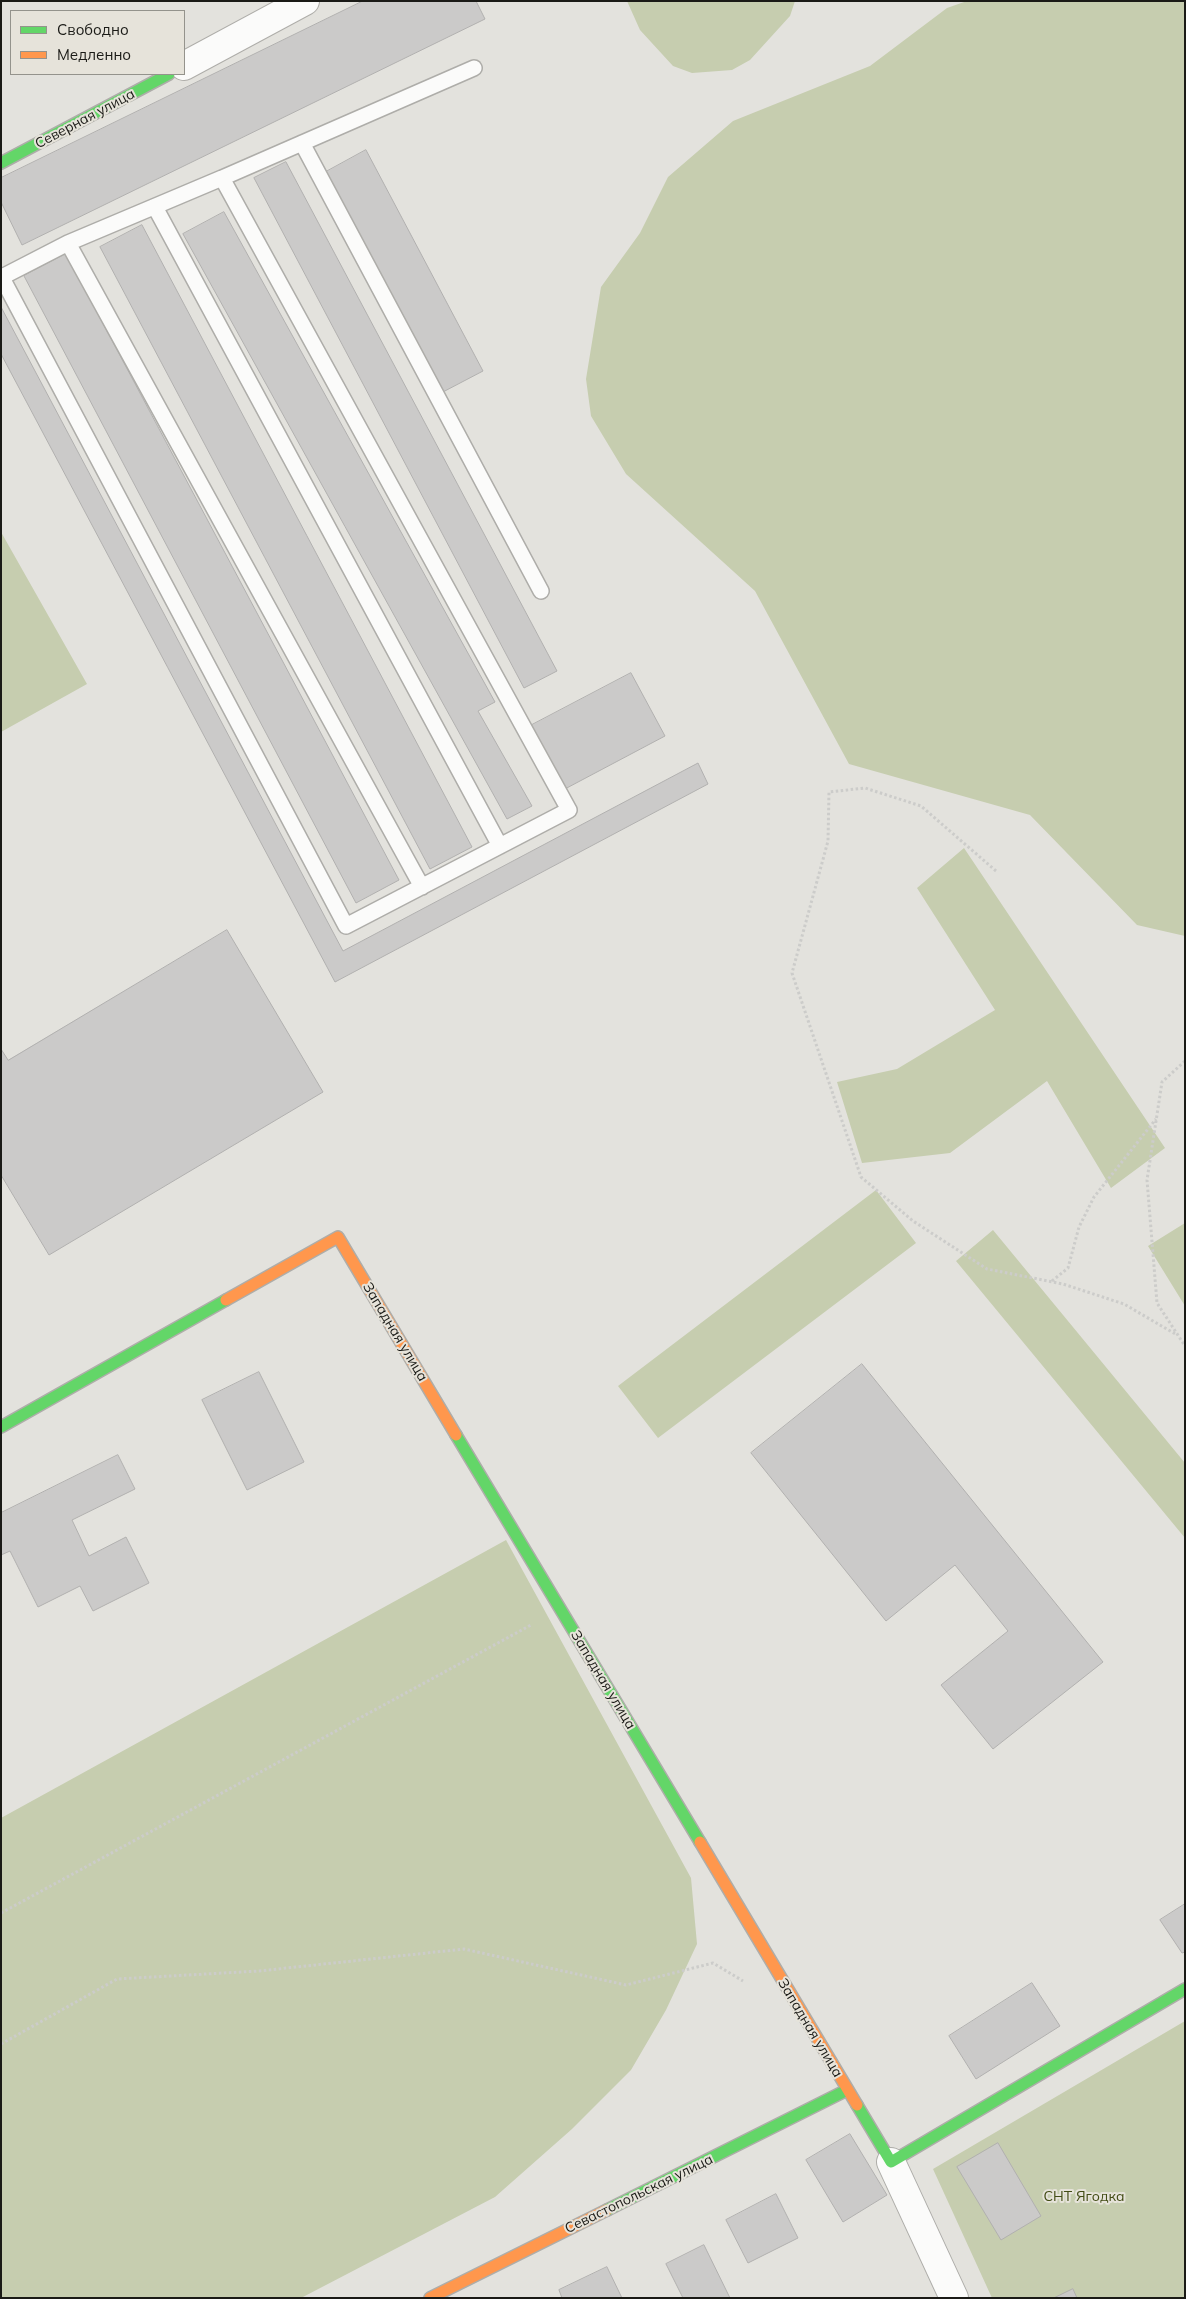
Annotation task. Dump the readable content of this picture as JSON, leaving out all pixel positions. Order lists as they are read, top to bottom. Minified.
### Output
{"streets":{"street":["Северная улица","Западная улица","Севастопольская улица"]},"crossings":[["Западная улица","Севастопольская улица"]],"parks":["СНТ Ягодка"],"legend":["Свободно","Медленно"]}
